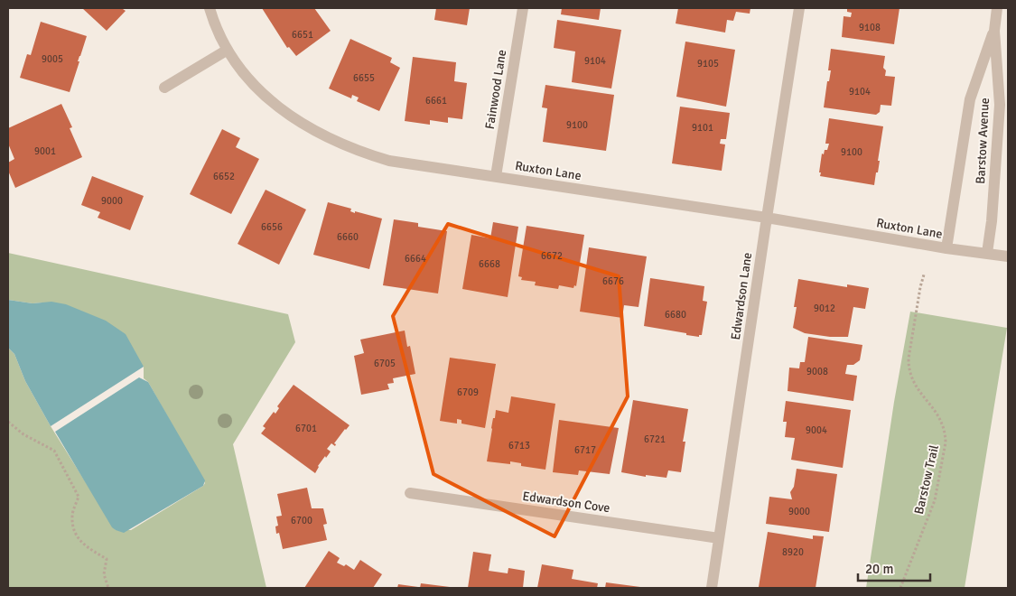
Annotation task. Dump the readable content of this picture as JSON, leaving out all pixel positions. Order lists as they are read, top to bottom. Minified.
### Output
{"streets":{"street":["Fainwood Lane","Barstow Avenue","Ruxton Lane","Edwardson Lane","Edwardson Cove"],"path":["Barstow Trail"]},"crossings":[["Fainwood Lane","Ruxton Lane"],["Barstow Avenue","Ruxton Lane"],["Ruxton Lane","Edwardson Lane"],["Edwardson Lane","Edwardson Cove"]],"house_numbers":["9108","6651","9005","9104","9105","6655","9104","6661","9100","9101","9001","9100","6652","9000","6656","6660","6672","6664","6668","6676","9012","6680","6705","9008","6709","6701","9004","6721","6713","6717","9000","6700","8920"],"scale_bar":"20 m"}
